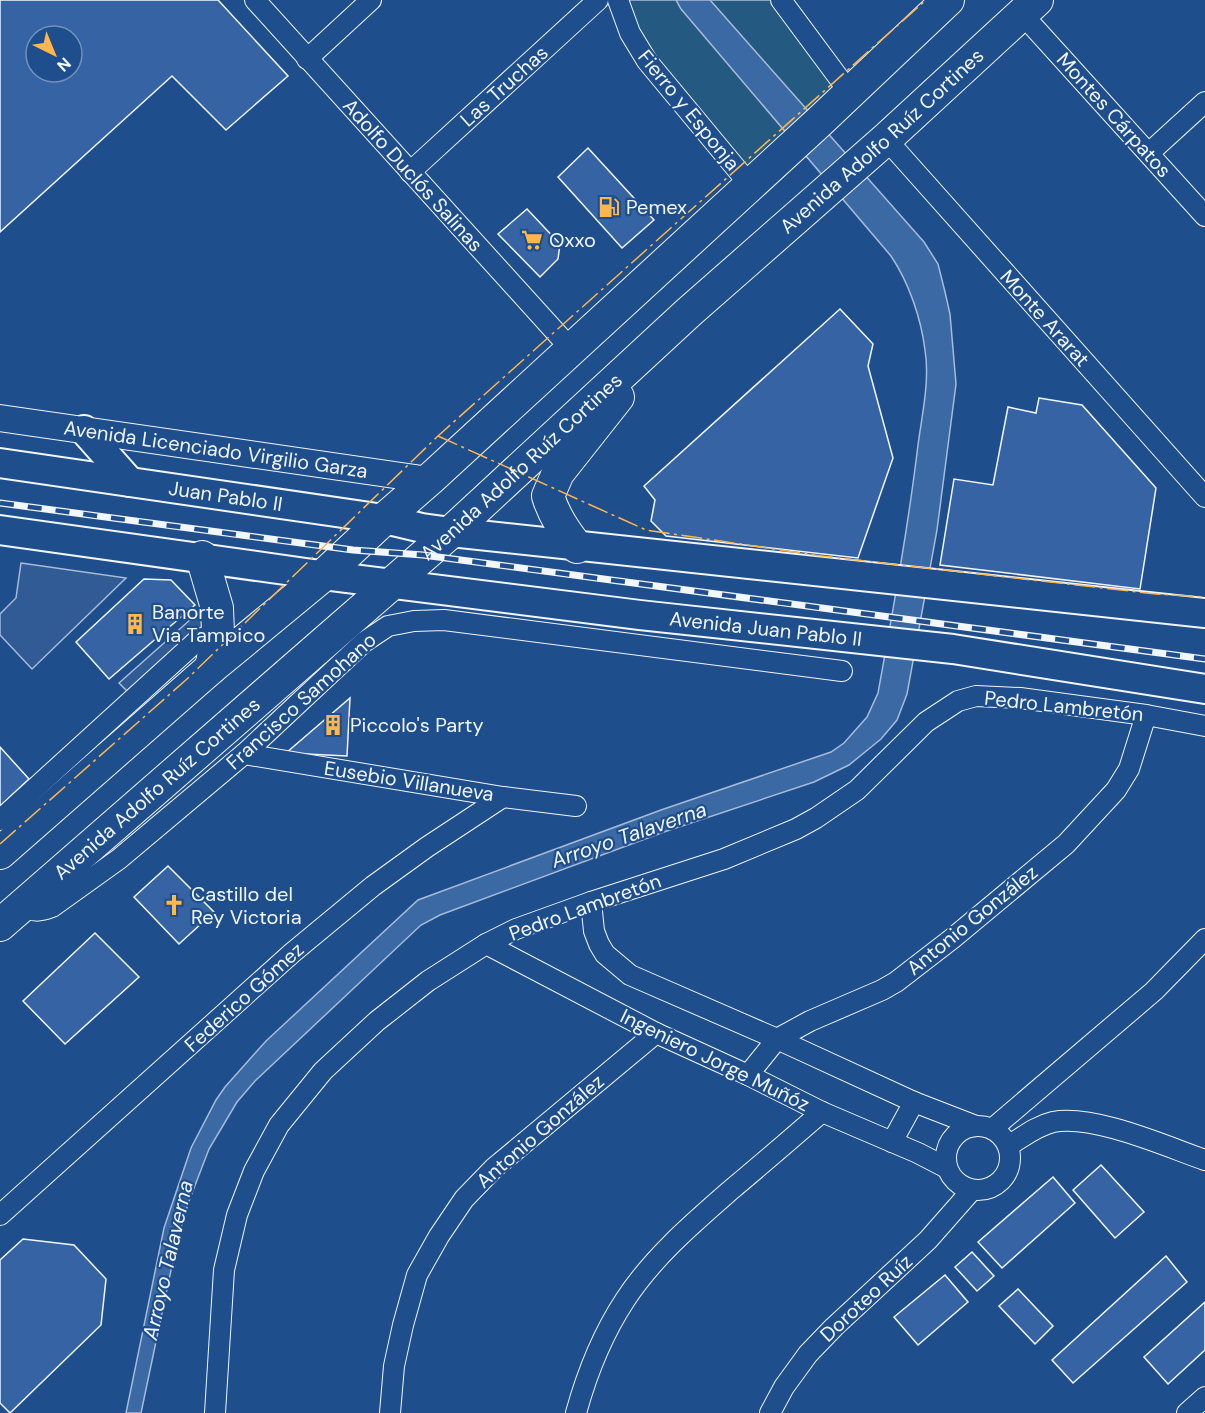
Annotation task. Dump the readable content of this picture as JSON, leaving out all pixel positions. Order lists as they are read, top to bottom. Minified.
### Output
{"streets":{"main road":["Avenida Adolfo Ruíz Cortines","Juan Pablo II","Avenida Juan Pablo II"],"street":["Las Truchas","Fierro y Esponja","Montes Cárpatos","Adolfo Duclós Salinas","Monte Ararat","Avenida Licenciado Virgilio Garza","Francisco Samohano","Pedro Lambretón","Eusebio Villanueva","Antonio González","Federico Gómez","Ingeniero Jorge Muñóz","Doroteo Ruíz"]},"crossings":[["Las Truchas","Adolfo Duclós Salinas"],["Montes Cárpatos","Avenida Adolfo Ruíz Cortines"],["Avenida Adolfo Ruíz Cortines","Monte Ararat"],["Avenida Adolfo Ruíz Cortines","Juan Pablo II"],["Avenida Adolfo Ruíz Cortines","Avenida Juan Pablo II"],["Avenida Adolfo Ruíz Cortines","Francisco Samohano"],["Francisco Samohano","Eusebio Villanueva"],["Pedro Lambretón","Antonio González"],["Pedro Lambretón","Ingeniero Jorge Muñóz"],["Eusebio Villanueva","Federico Gómez"],["Antonio González","Ingeniero Jorge Muñóz"],["Ingeniero Jorge Muñóz","Doroteo Ruíz"]],"water":["Arroyo Talaverna"],"places":{"fuel station":["Pemex"],"supermarket":["Oxxo"],"building":["Banorte Via Tampico","Piccolo's Party"],"church":["Castillo del Rey Victoria"]},"north":"bottom right"}
